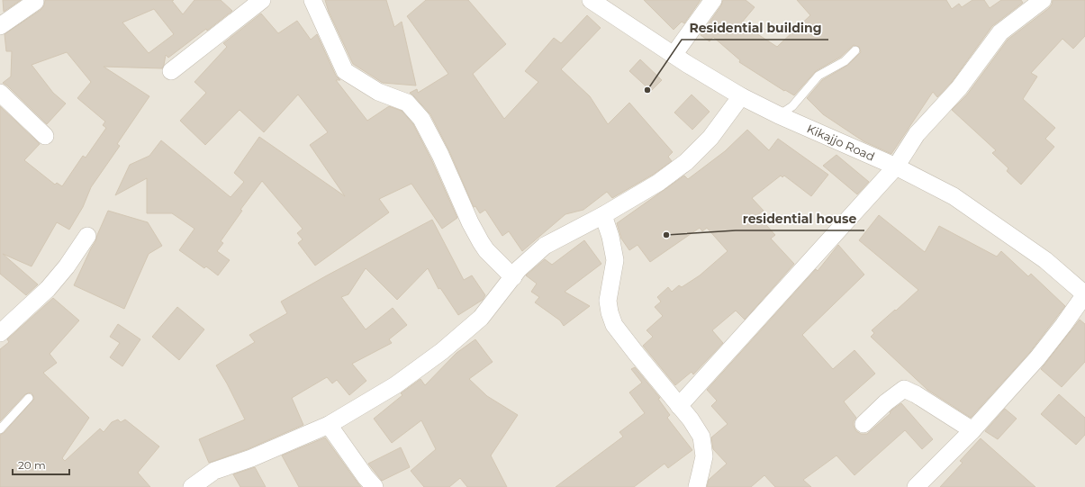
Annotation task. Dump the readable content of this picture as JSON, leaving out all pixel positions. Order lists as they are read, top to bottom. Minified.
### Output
{"streets":{"street":["Kikajjo Road"]},"places":["Residential building","residential house"],"scale_bar":"20 m"}
